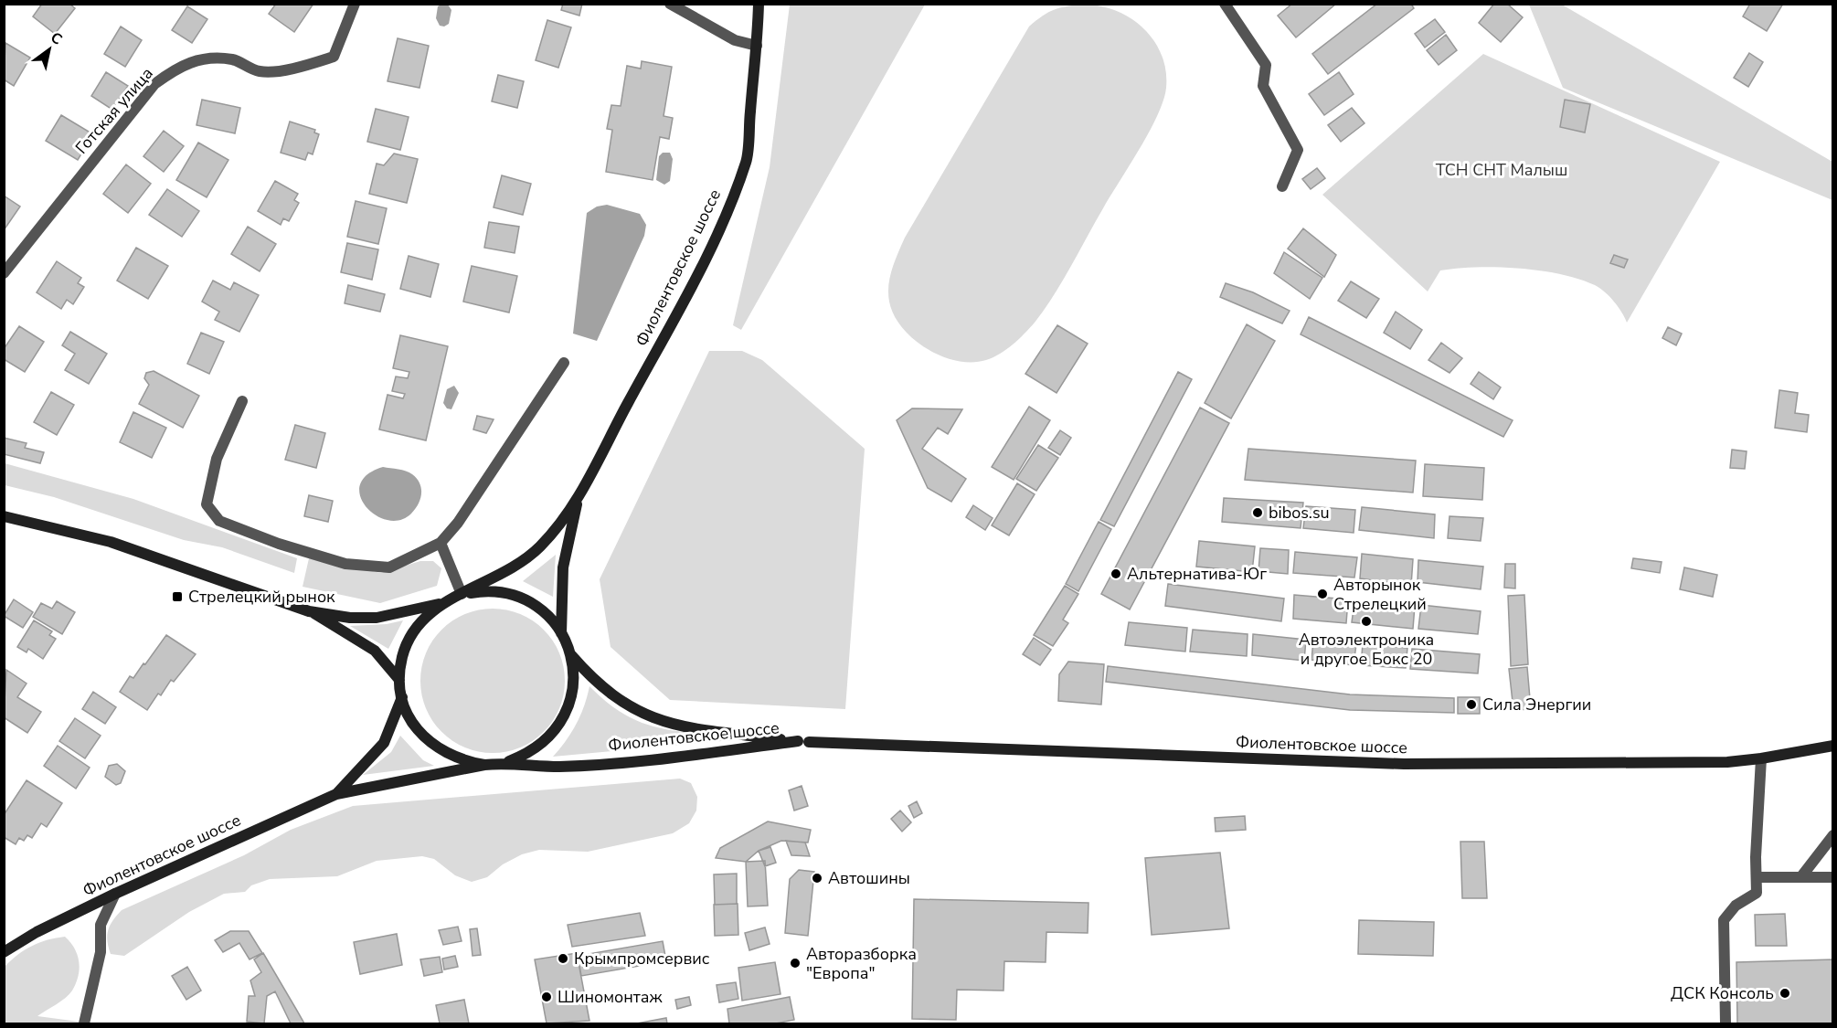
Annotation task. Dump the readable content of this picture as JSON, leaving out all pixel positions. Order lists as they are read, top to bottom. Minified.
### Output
{"streets":{"main road":["Фиолентовское шоссе"],"street":["Готская улица"]},"parks":["ТСН СНТ Малыш"],"places":{"other":["bibos.su","Альтернатива-Юг","Авторынок Стрелецкий","Автоэлектроника и другое Бокс 20","Сила Энергии","Автошины","Крымпромсервис","Авторазборка \"Европа\"","ДСК Консоль","Шиномонтаж"],"transit":["Стрелецкий рынок"]},"north":"top right"}
